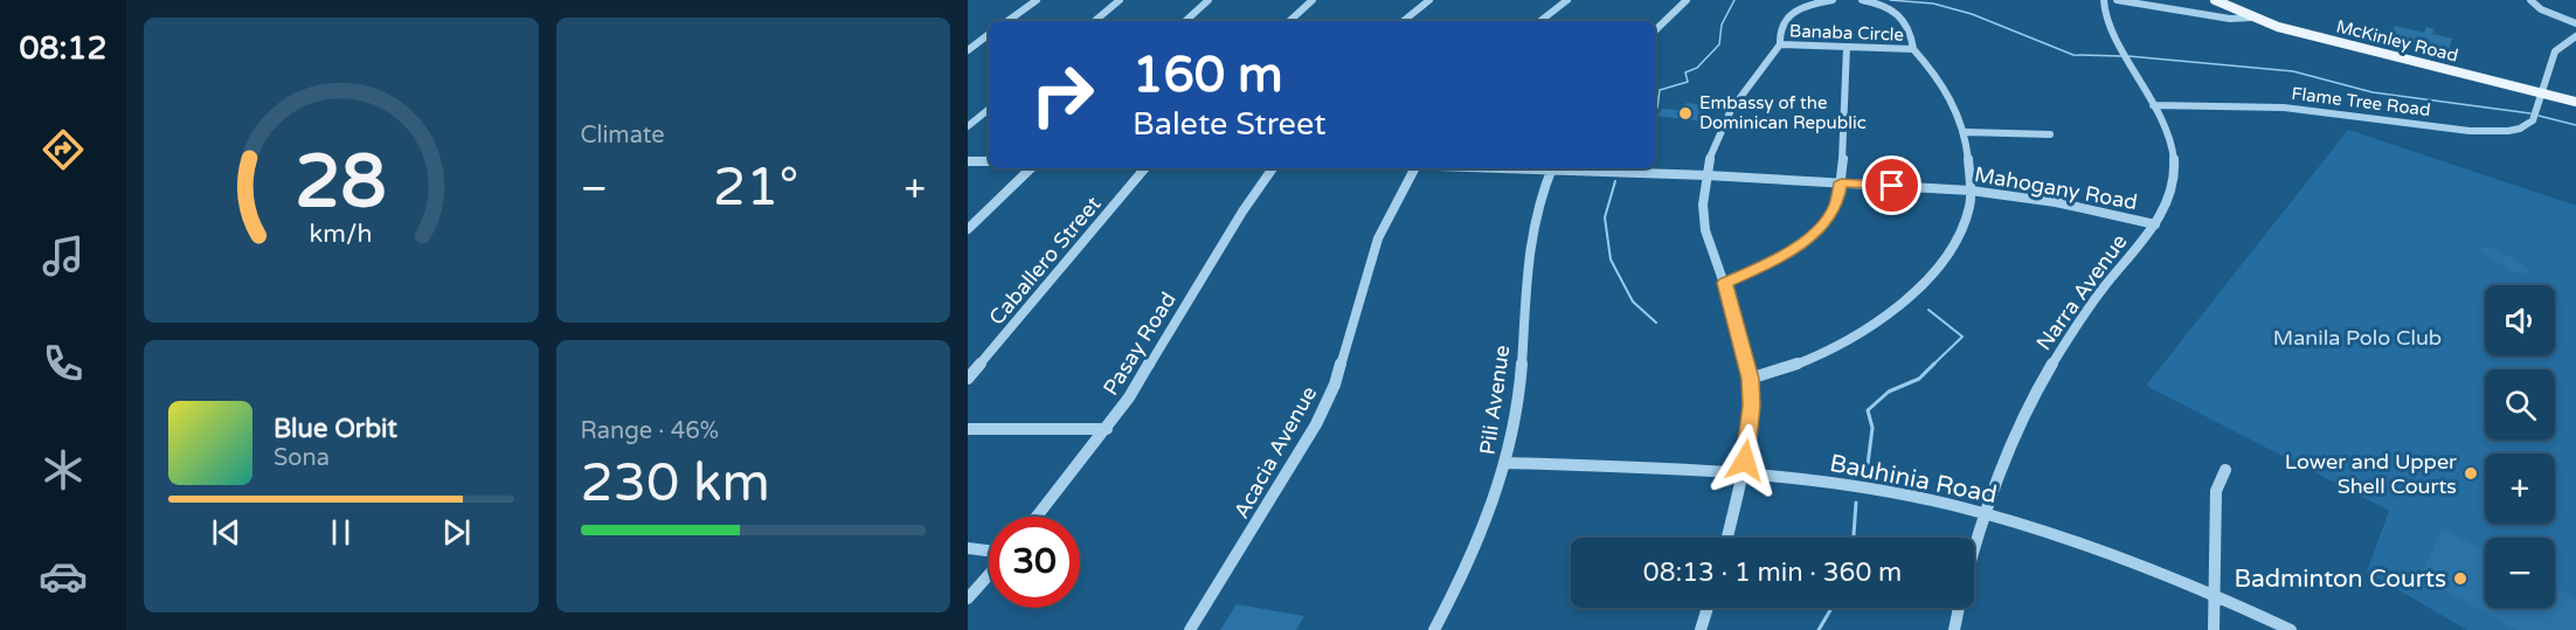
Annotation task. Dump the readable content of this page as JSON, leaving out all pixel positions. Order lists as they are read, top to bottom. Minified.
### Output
{"streets":{"main road":["McKinley Road"],"street":["Banaba Circle","Flame Tree Road","Mahogany Road","Caballero Street","Narra Avenue","Pasay Road","Pili Avenue","Acacia Avenue","Bauhinia Road"]},"crossings":[["McKinley Road","Flame Tree Road"],["Flame Tree Road","Narra Avenue"],["Mahogany Road","Narra Avenue"],["Narra Avenue","Bauhinia Road"],["Pili Avenue","Bauhinia Road"]],"parks":["Manila Polo Club"],"places":["Embassy of the Dominican Republic","Lower and Upper Shell Courts","Badminton Courts"],"page":{"tabs":"08:12","tile":["Climate",["Range · 46%","230 km"]],"turn":["160 m","Balete Street"],"heat":["−","21°","+"],"map_buttons":["+","−"],"song":["Blue Orbit","Sona"],"limit":"30","trip":"08:13 · 1 min · 360 m","gauge":["28","km/h"]}}
